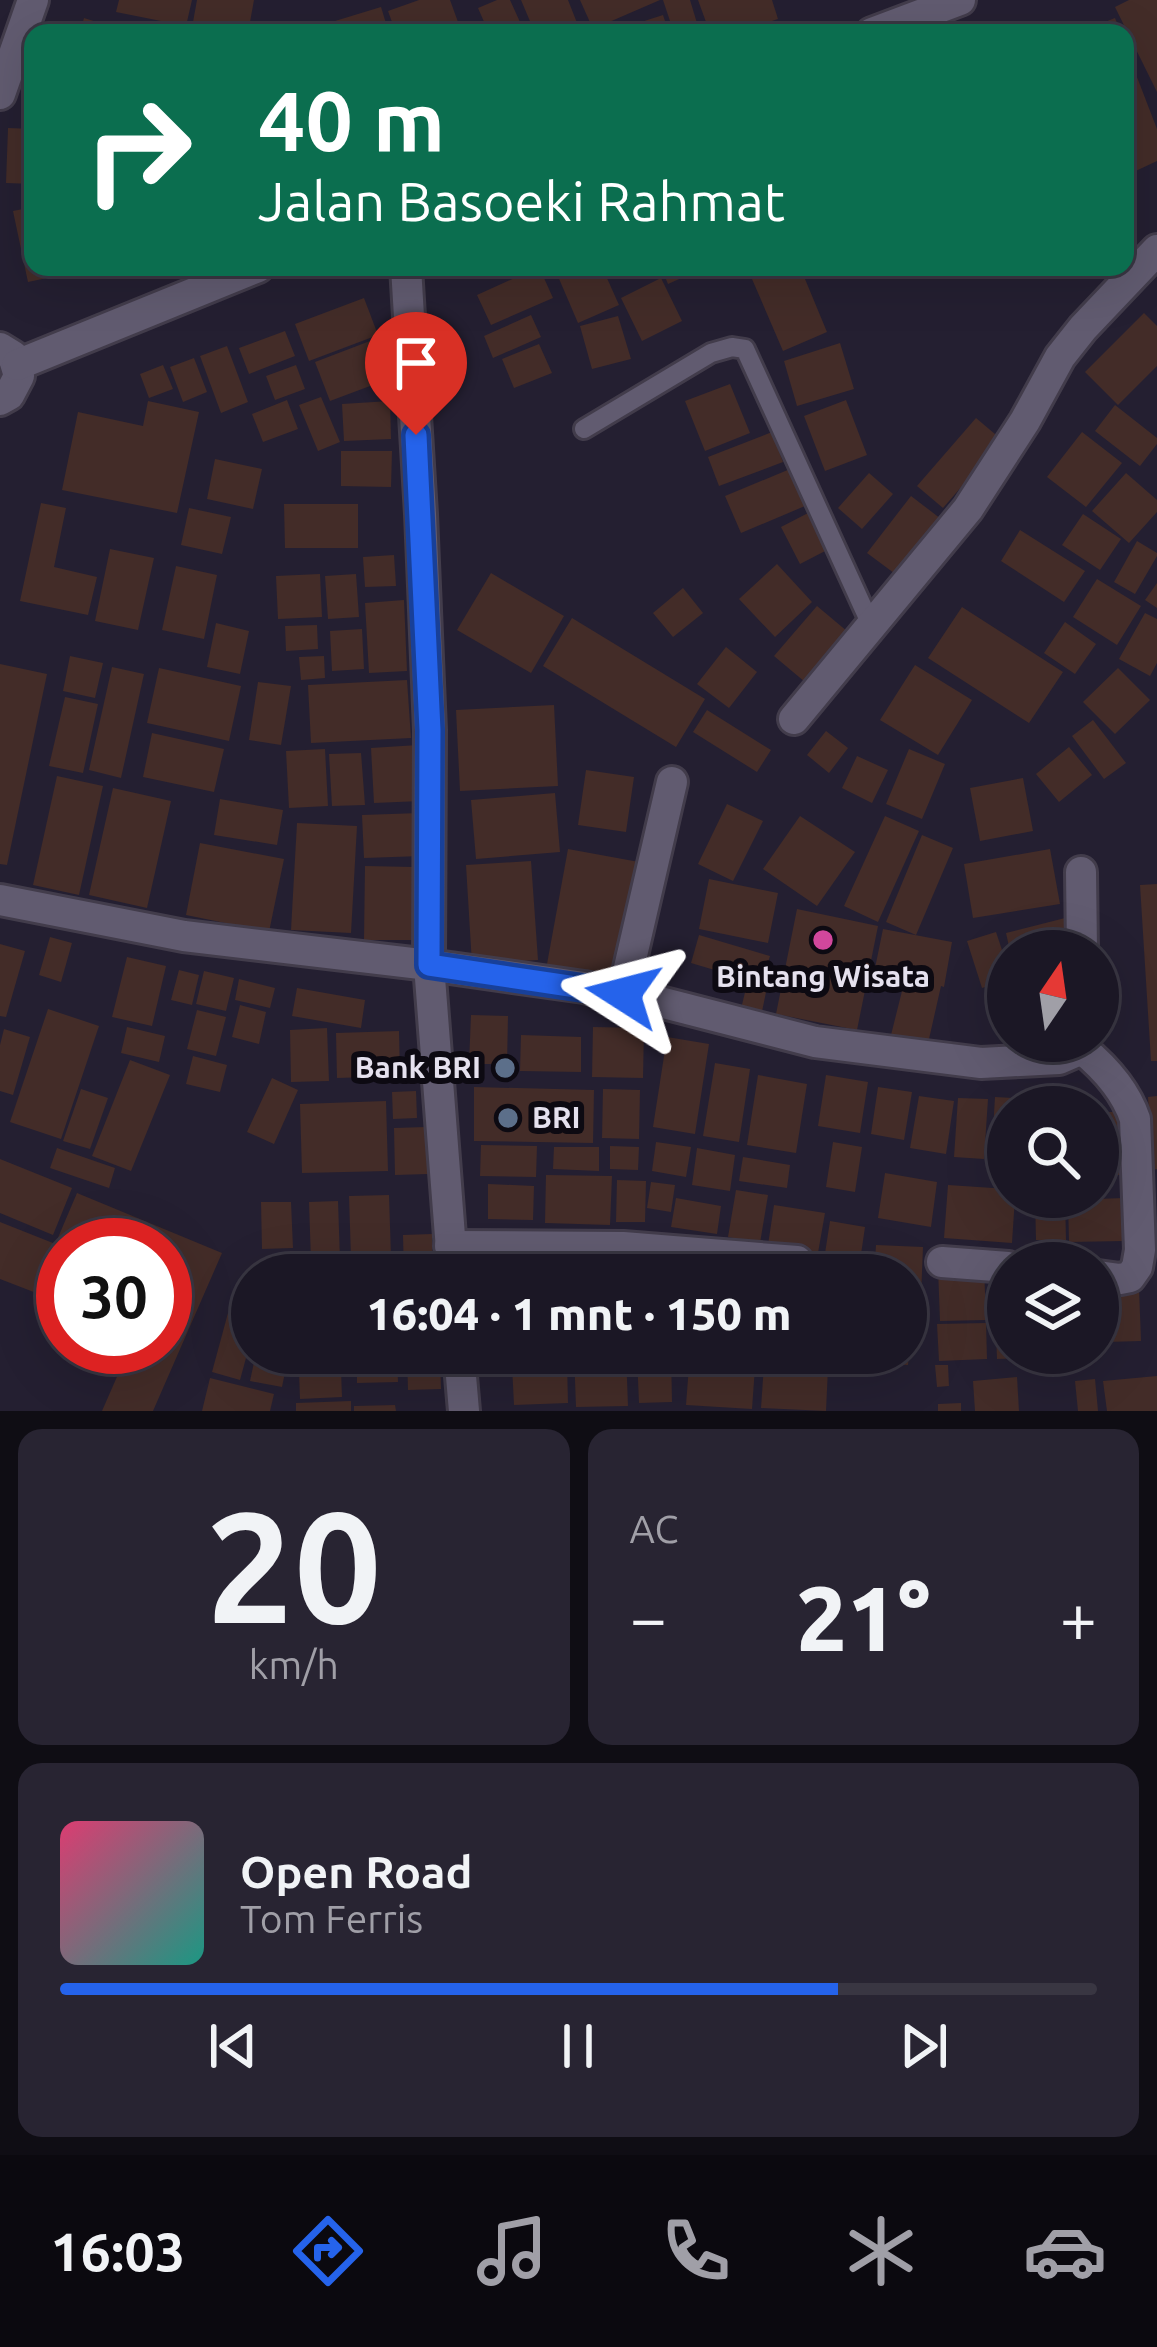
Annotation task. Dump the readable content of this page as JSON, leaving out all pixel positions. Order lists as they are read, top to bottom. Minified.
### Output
{"places":["Bintang Wisata","Bank BRI","BRI"],"north":"top","page":{"turn":["40 m","Jalan Basoeki Rahmat"],"limit":"30","trip":"16:04 · 1 mnt · 150 m","tile":[["20","km/h"],"AC"],"heat":["−","21°","+"],"song":["Open Road","Tom Ferris"],"tabs":"16:03"}}
